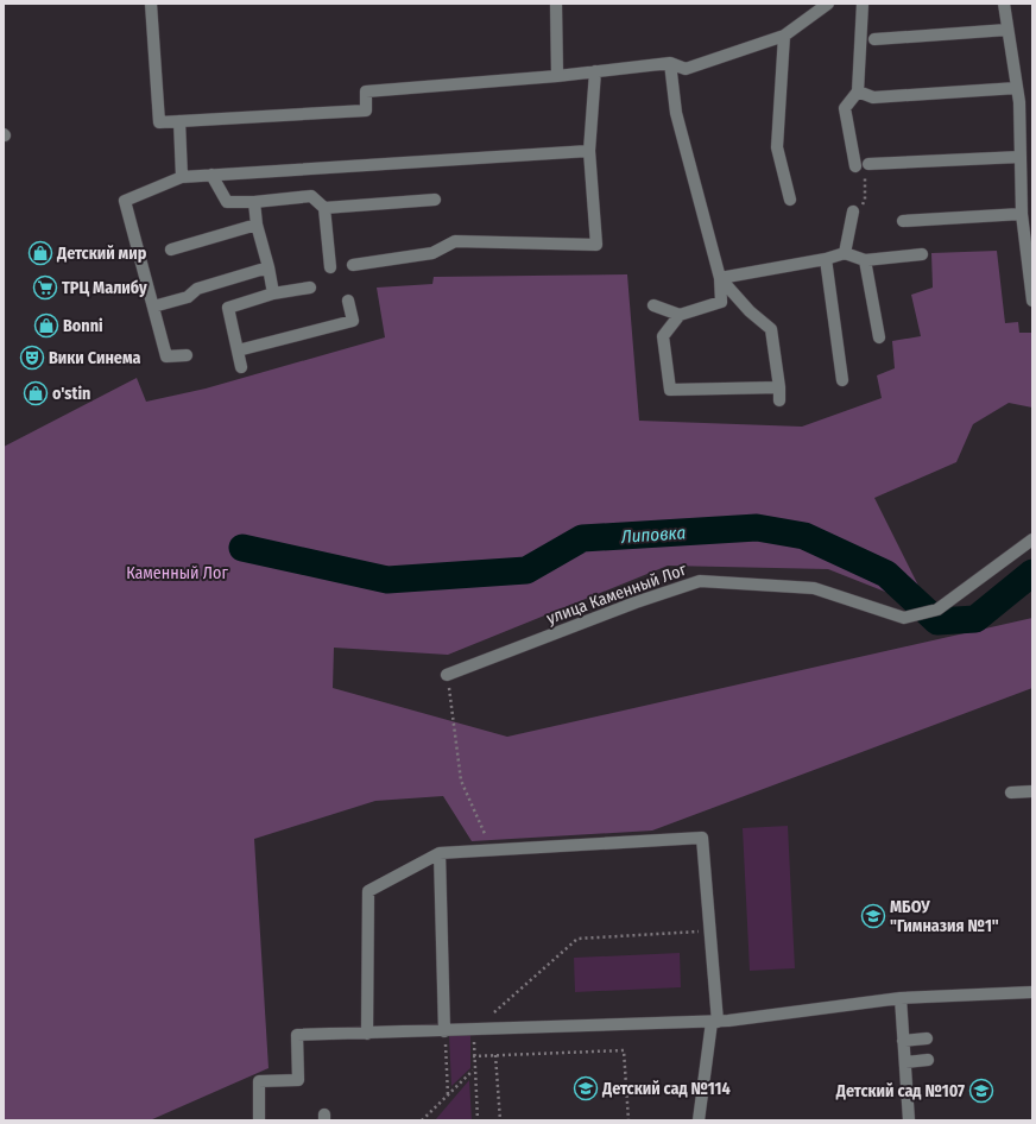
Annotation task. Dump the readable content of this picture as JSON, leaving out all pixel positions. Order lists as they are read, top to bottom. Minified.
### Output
{"streets":{"street":["улица Каменный Лог"]},"water":["Липовка"],"parks":["Каменный Лог"],"places":{"shop":["Детский мир","Bonni","o'stin"],"supermarket":["ТРЦ Малибу"],"theatre":["Вики Синема"],"school or university":["МБОУ \"Гимназия №1\"","Детский сад №114","Детский сад №107"]}}
